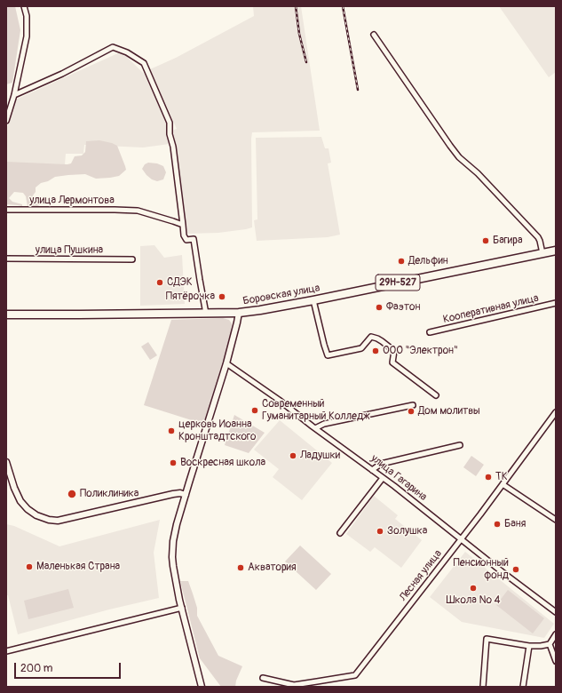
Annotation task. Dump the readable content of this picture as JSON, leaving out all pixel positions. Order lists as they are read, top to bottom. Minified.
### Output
{"streets":{"main road":["29Н-527","Боровская улица"],"street":["улица Лермонтова","улица Пушкина","Кооперативная улица","улица Гагарина","Лесная улица"]},"crossings":[["улица Гагарина","Лесная улица"]],"places":["Багира","Дельфин","СДЭК","Пятёрочка","Фаэтон","ООО \"Электрон\"","Современный Гуманитарный Колледж","Дом молитвы","церковь Иоанна Кронштадтского","Ладушки","Воскресная школа","ТК","Поликлиника","Баня","Золушка","Маленькая Страна","Акватория","Пенсионный фонд","Школа № 4"],"scale_bar":"200 m"}
